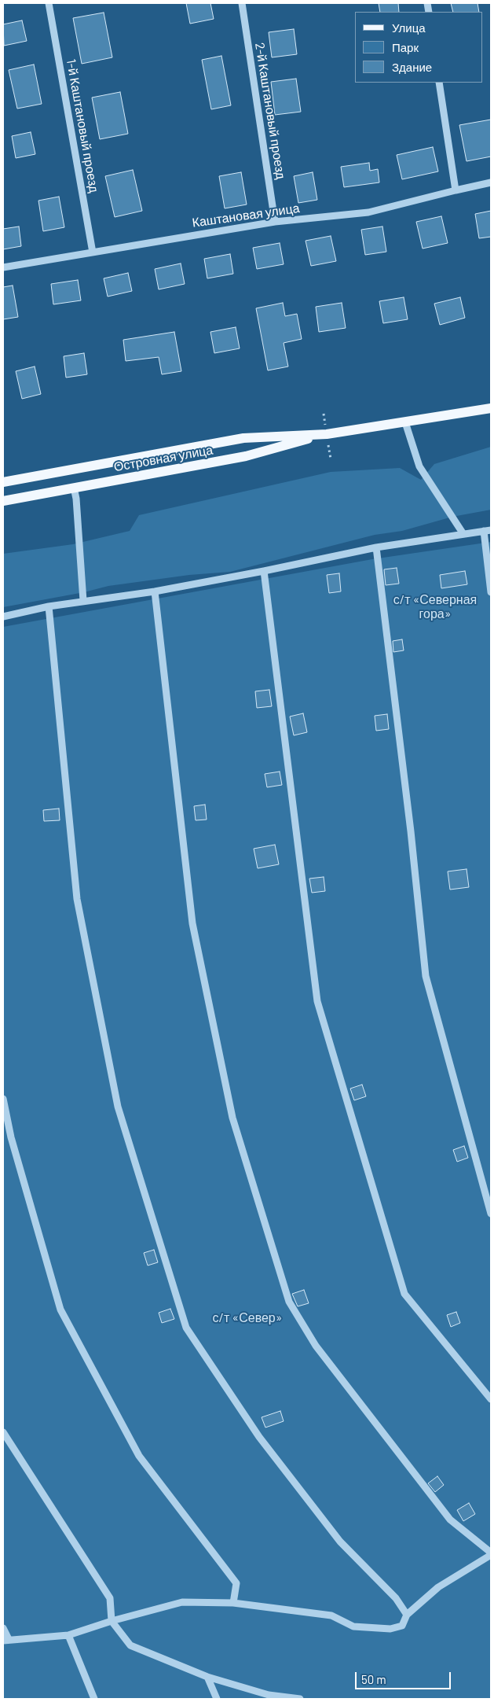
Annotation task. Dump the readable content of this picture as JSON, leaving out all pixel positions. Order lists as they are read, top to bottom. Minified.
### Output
{"streets":{"main road":["Островная улица"],"street":["2-й Каштановый проезд","1-й Каштановый проезд","Каштановая улица"]},"crossings":[["2-й Каштановый проезд","Каштановая улица"],["1-й Каштановый проезд","Каштановая улица"]],"parks":["с/т «Северная гора»","с/т «Север»"],"legend":["Улица","Парк","Здание"],"scale_bar":"50 m"}
